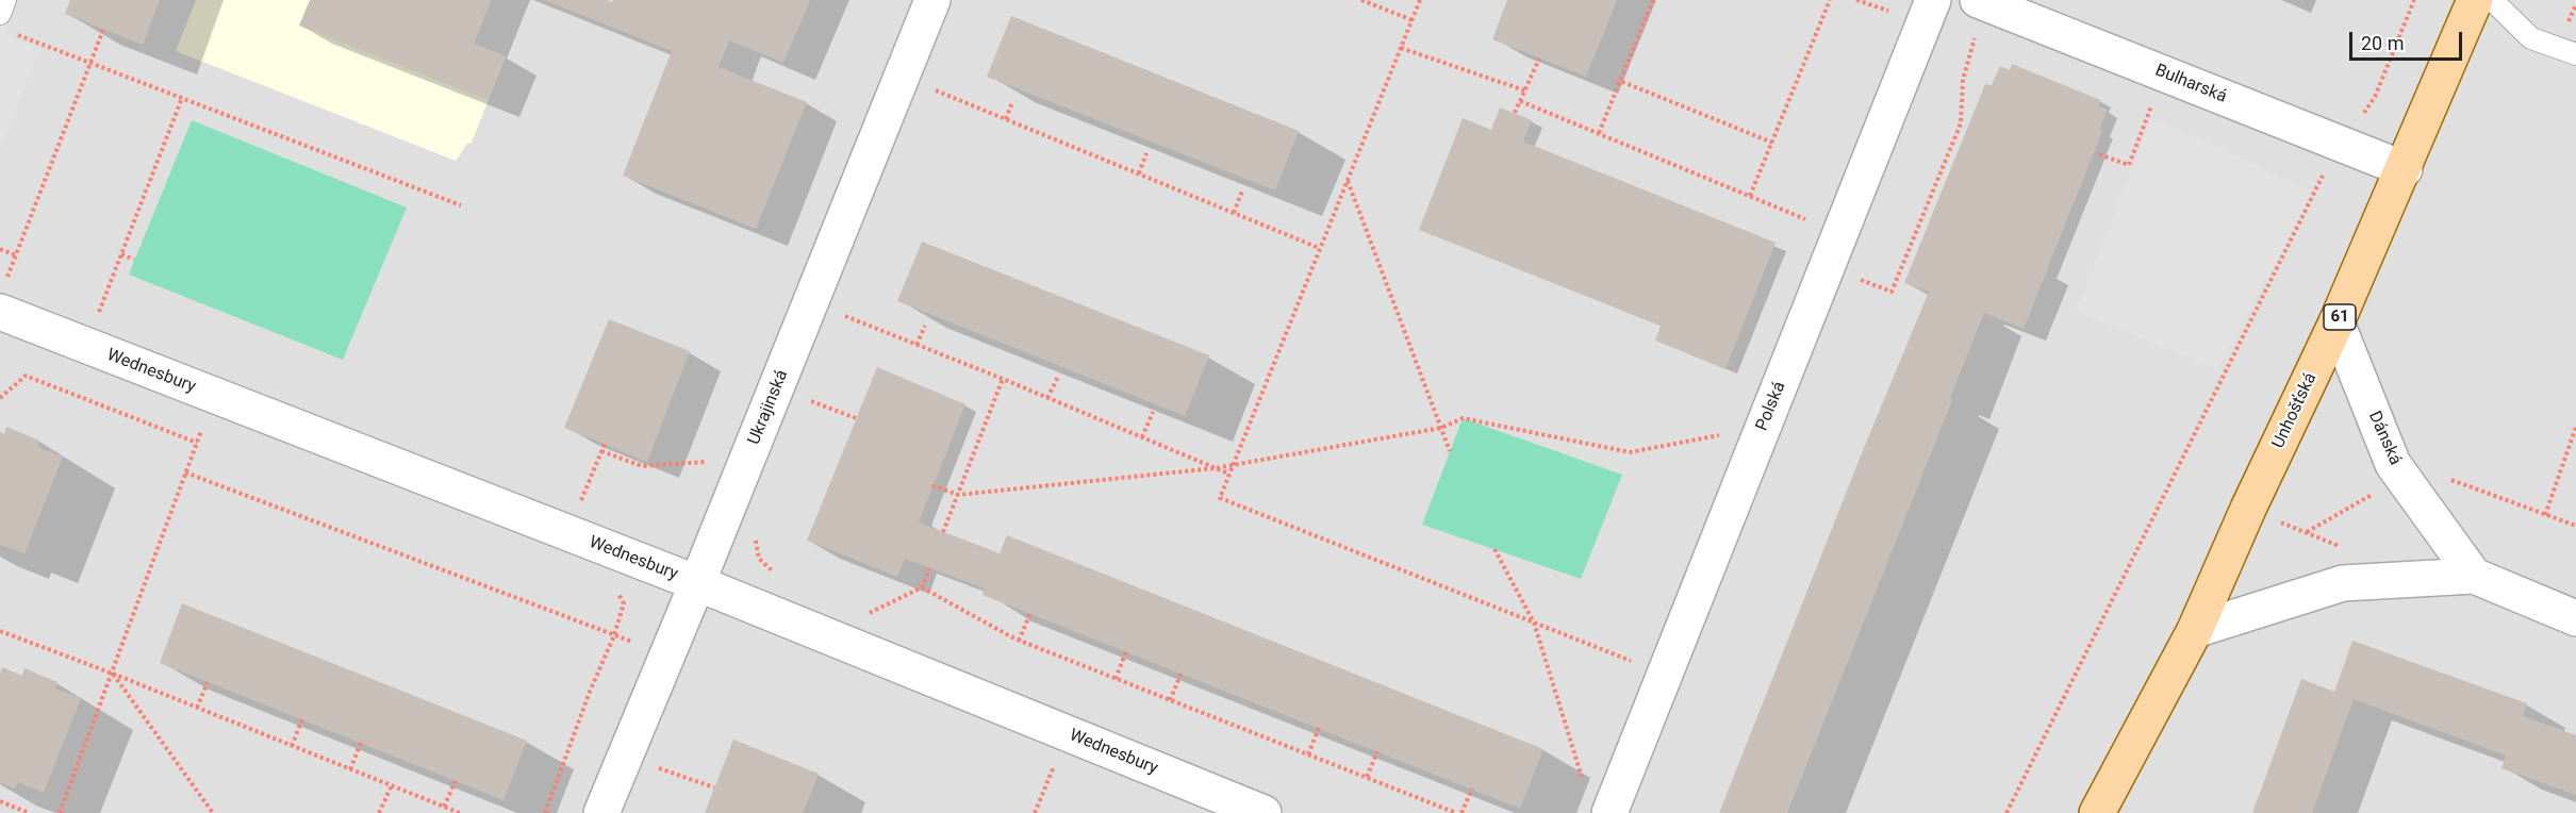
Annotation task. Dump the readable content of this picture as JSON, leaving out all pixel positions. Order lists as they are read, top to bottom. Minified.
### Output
{"streets":{"main road":["61","Unhošťská"],"street":["Bulharská","Wednesbury","Polská","Ukrajinská","Dánská"]},"crossings":[["Bulharská","Unhošťská"],["Wednesbury","Ukrajinská"],["Unhošťská","Dánská"]],"scale_bar":"20 m"}
